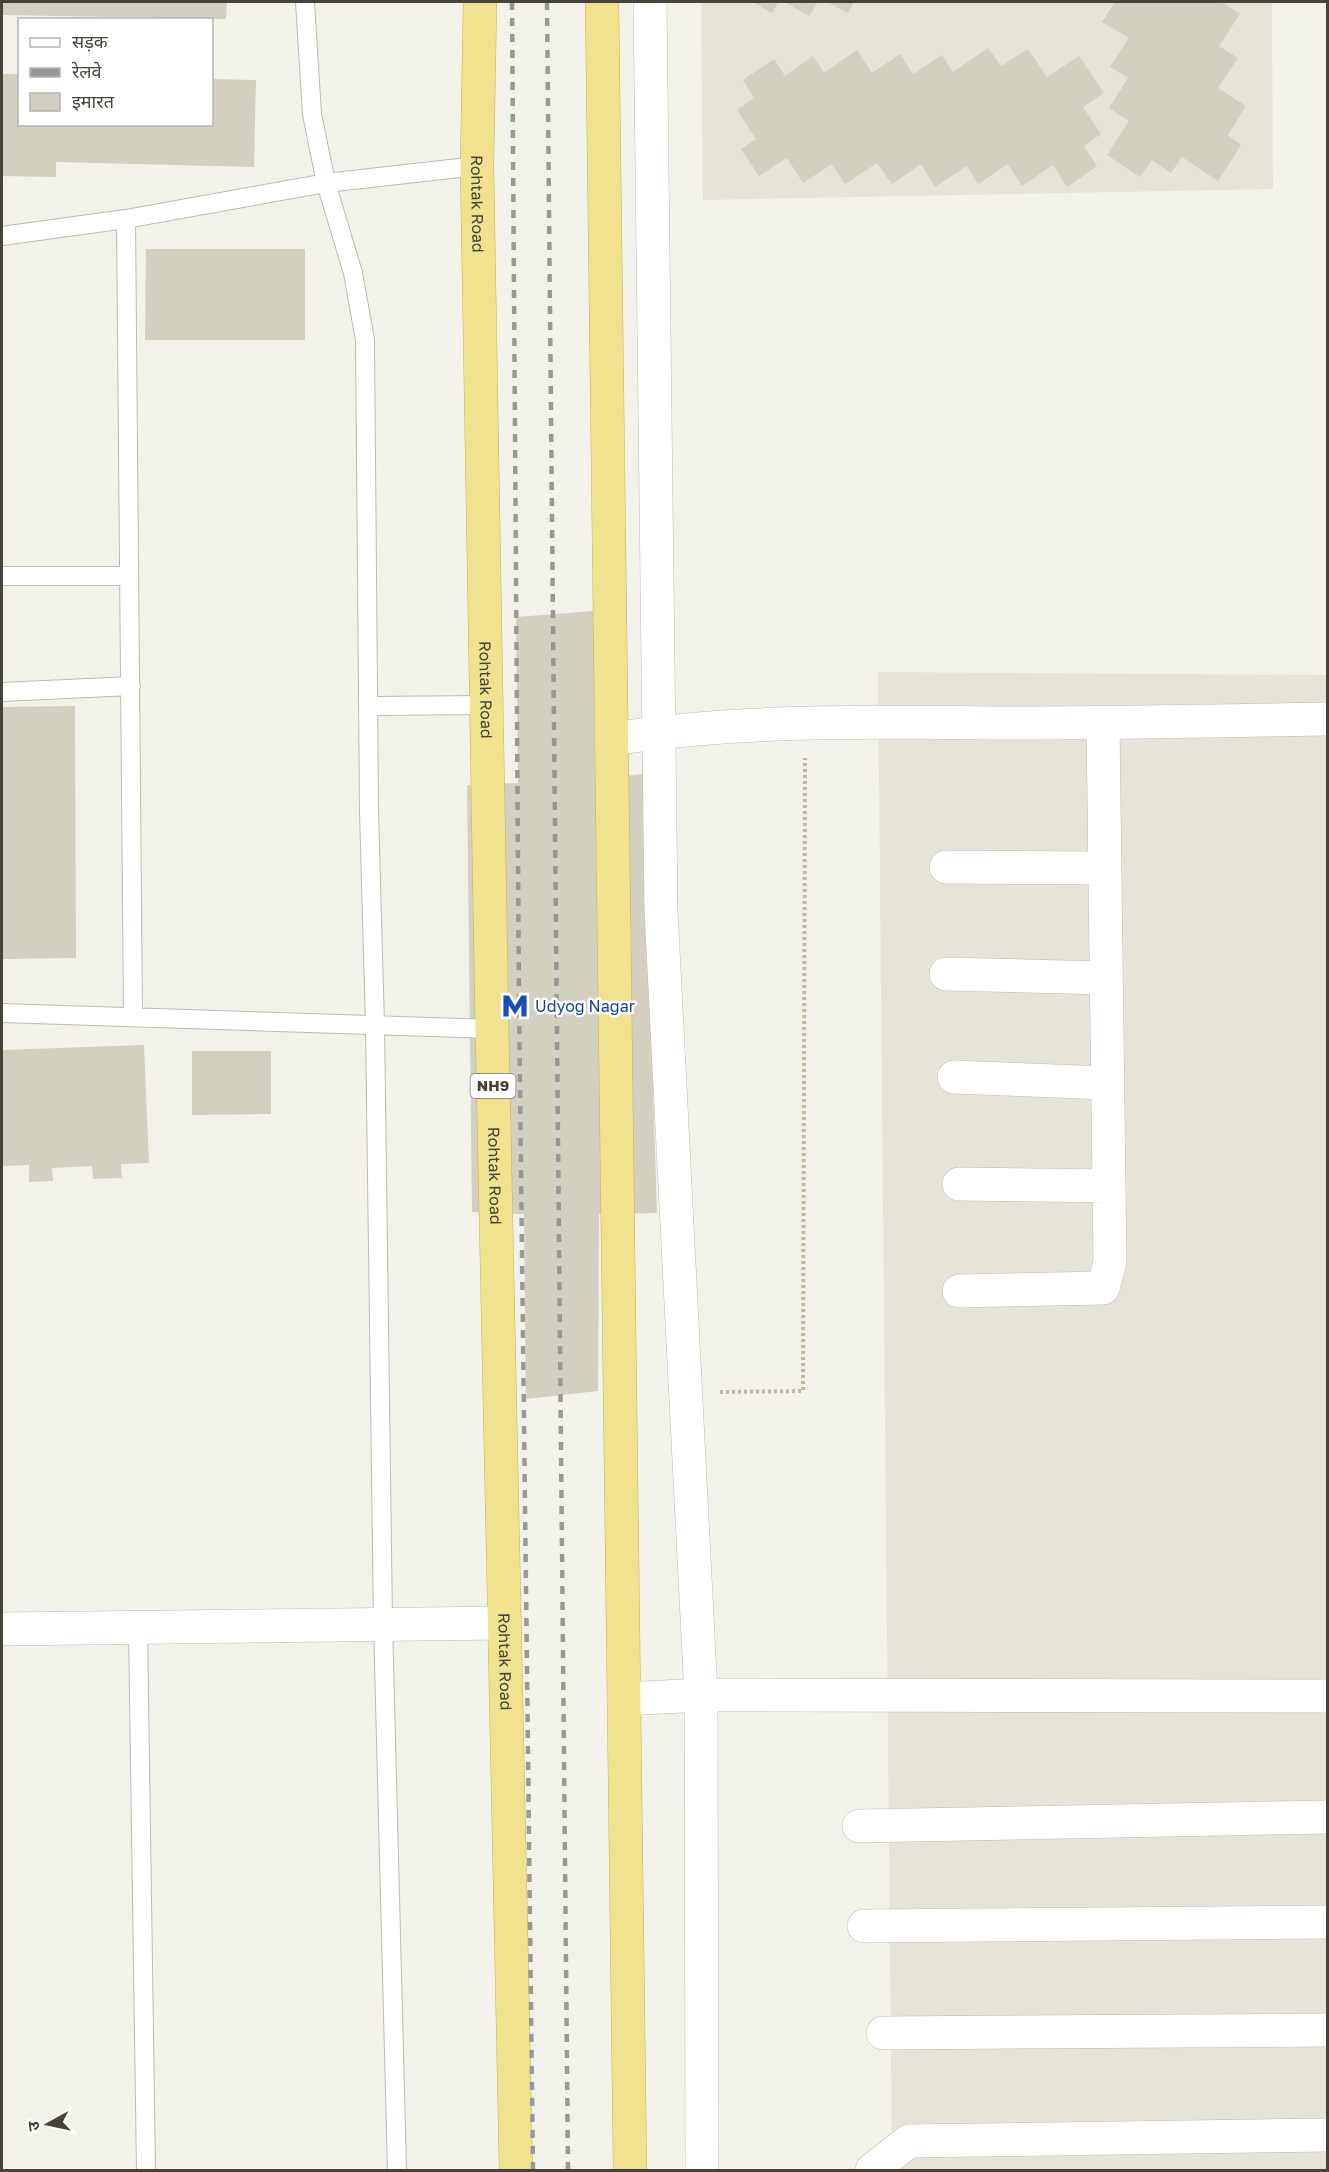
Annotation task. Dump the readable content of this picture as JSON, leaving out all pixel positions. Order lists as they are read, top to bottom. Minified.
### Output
{"streets":{"highway":["Rohtak Road","NH9"]},"places":{"metro station":["Udyog Nagar"]},"legend":["सड़क","रेलवे","इमारत"],"north":"left"}
